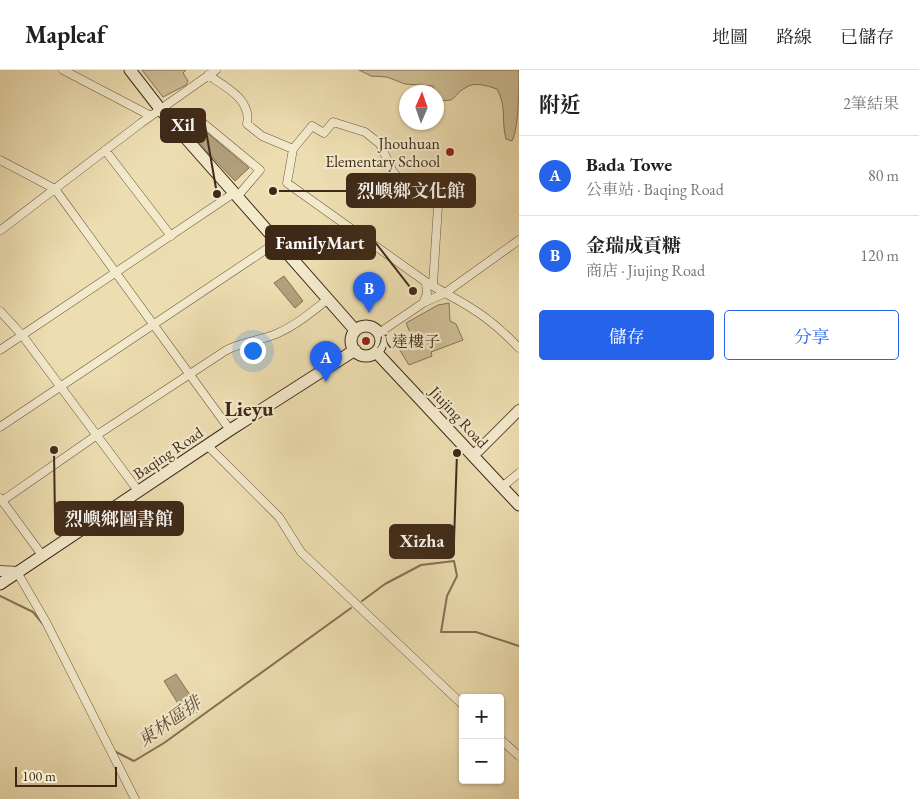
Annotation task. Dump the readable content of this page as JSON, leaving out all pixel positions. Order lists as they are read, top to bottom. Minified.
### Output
{"streets":{"main road":["Jiujing Road","Baqing Road"]},"crossings":[["Jiujing Road","Baqing Road"]],"districts":["Lieyu"],"water":["東林區排"],"places":["Jhouhuan Elementary School","烈嶼鄉文化館","Xil","FamilyMart","八達樓子","烈嶼鄉圖書館","Xizha"],"scale_bar":"100 m","north":"top","page":{"header":"Mapleaf","nav":["地圖","路線","已儲存"],"heading":["附近","2筆結果"],"list":[{"mark":"A","name":"Bada Towe","note":"公車站 · Baqing Road","value":"80 m"},{"mark":"B","name":"金瑞成貢糖","note":"商店 · Jiujing Road","value":"120 m"}],"pins":["B","A"],"buttons":["儲存","分享"],"map_buttons":["+","−"],"scale":"100 m"}}
